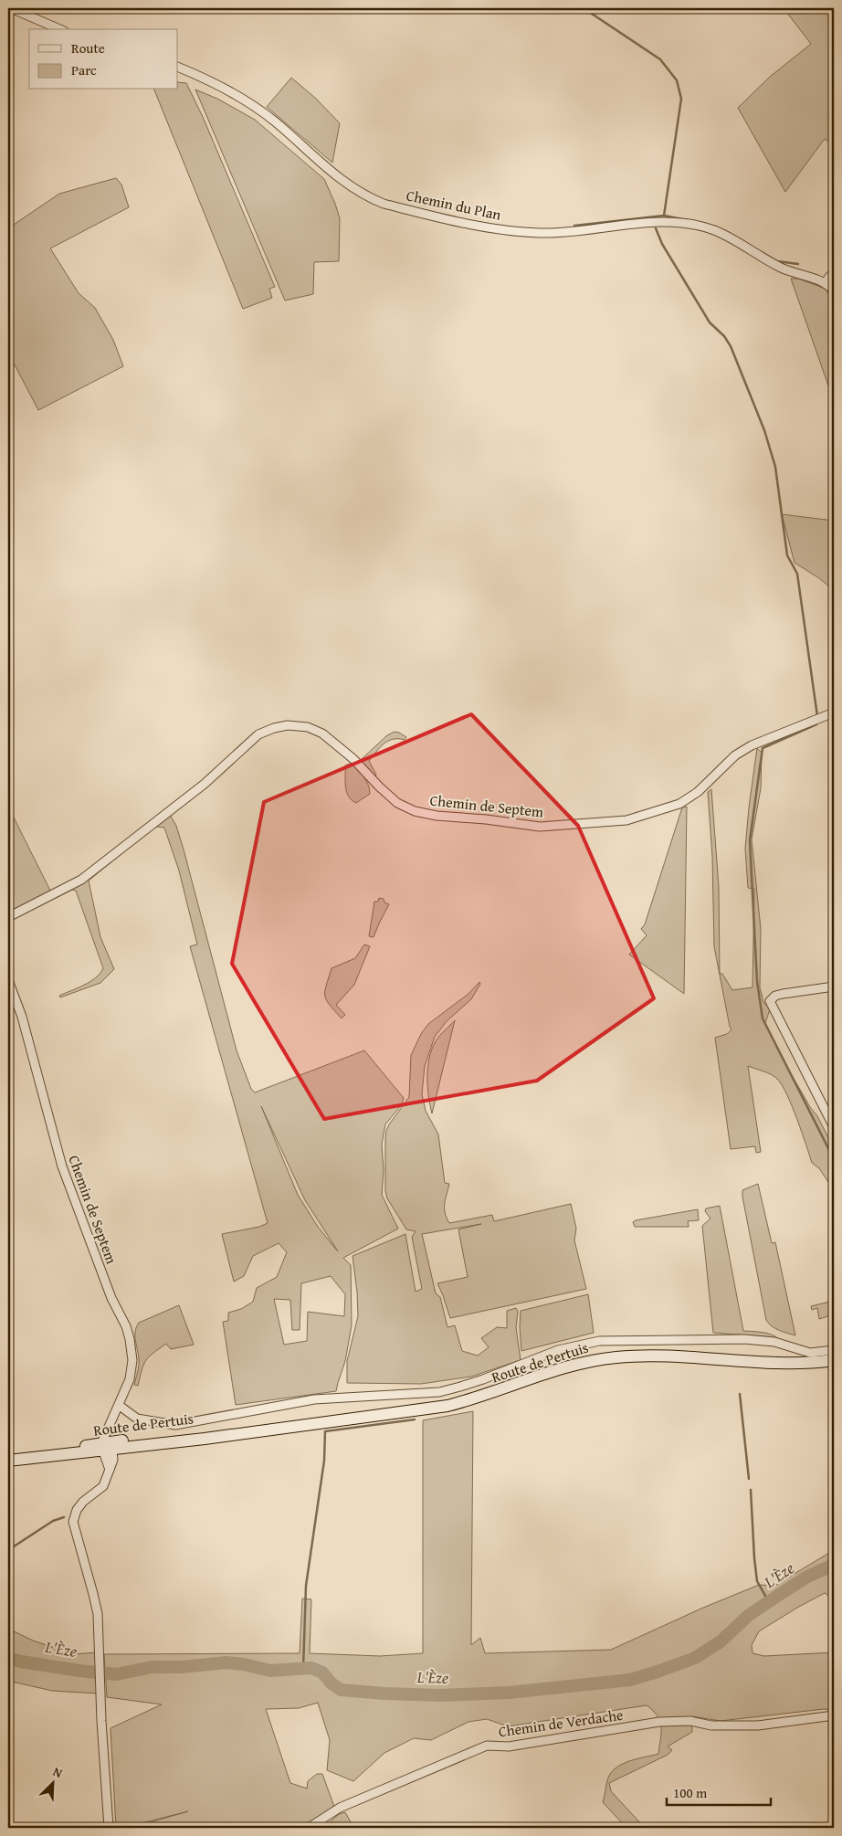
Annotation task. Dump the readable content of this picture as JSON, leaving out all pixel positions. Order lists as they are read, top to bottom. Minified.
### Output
{"streets":{"main road":["Route de Pertuis"],"street":["Chemin du Plan","Chemin de Septem","Chemin de Verdache"]},"crossings":[["Chemin de Septem","Route de Pertuis"]],"water":["L'Èze"],"legend":["Route","Parc"],"scale_bar":"100 m","north":"top right"}
